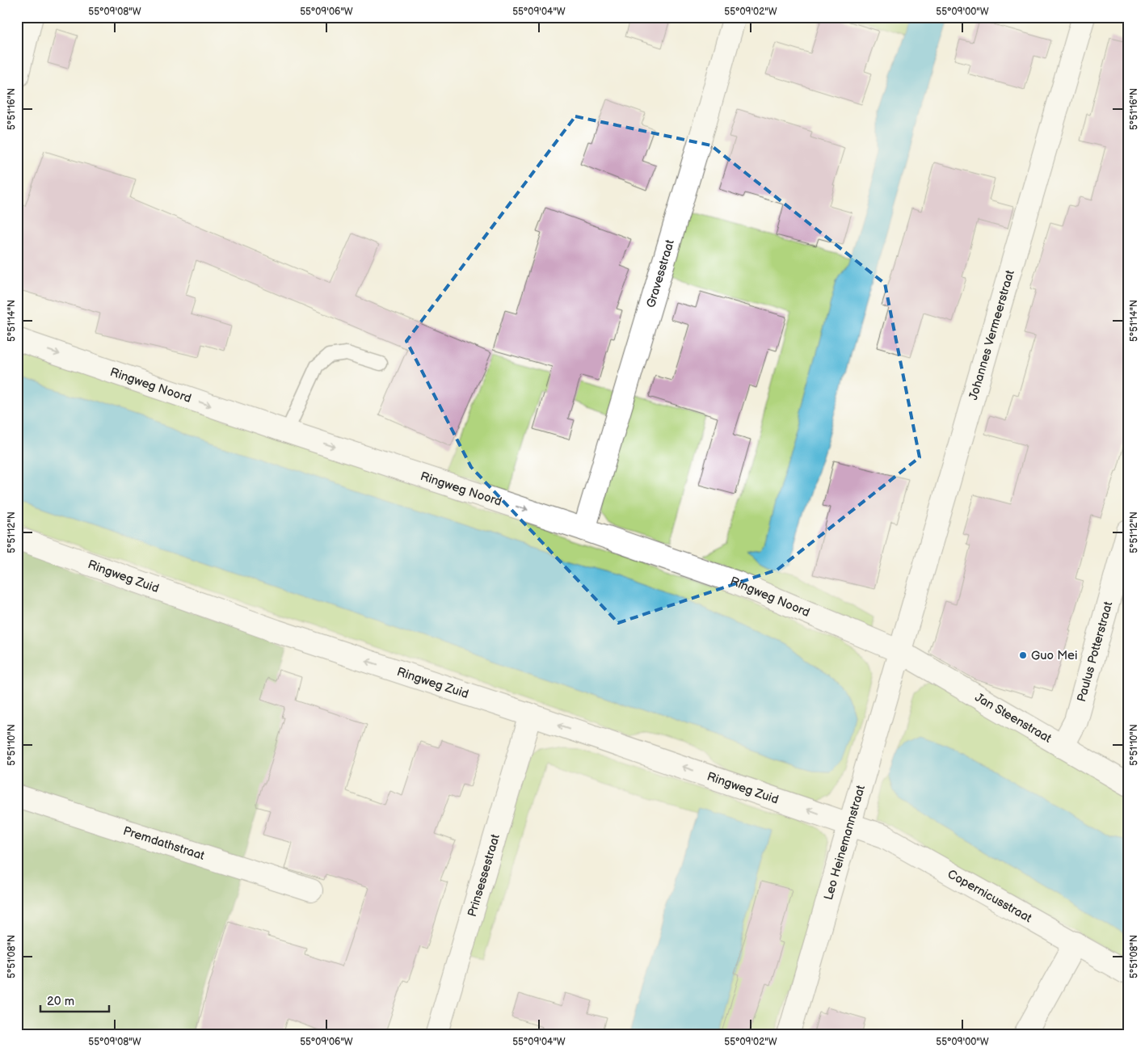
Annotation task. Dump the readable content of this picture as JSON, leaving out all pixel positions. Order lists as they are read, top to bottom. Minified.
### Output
{"streets":{"street":["Gravesstraat","Johannes Vermeerstraat","Ringweg Noord","Ringweg Zuid","Paulus Potterstraat","Jan Steenstraat","Leo Heinemannstraat","Premdathstraat","Prinsessestraat","Copernicusstraat"]},"crossings":[["Gravesstraat","Ringweg Noord"],["Johannes Vermeerstraat","Ringweg Noord"],["Johannes Vermeerstraat","Jan Steenstraat"],["Johannes Vermeerstraat","Leo Heinemannstraat"],["Ringweg Noord","Jan Steenstraat"],["Ringweg Noord","Leo Heinemannstraat"],["Ringweg Zuid","Leo Heinemannstraat"],["Ringweg Zuid","Prinsessestraat"],["Ringweg Zuid","Copernicusstraat"],["Paulus Potterstraat","Jan Steenstraat"],["Jan Steenstraat","Leo Heinemannstraat"],["Leo Heinemannstraat","Copernicusstraat"]],"one_way":["Ringweg Noord","Ringweg Zuid"],"places":["Guo Mei"],"scale_bar":"20 m","coordinates":["55°09'08\"W","55°09'06\"W","55°09'04\"W","55°09'02\"W","55°09'00\"W","5°51'16\"N","5°51'14\"N","5°51'12\"N","5°51'10\"N","5°51'08\"N"]}
